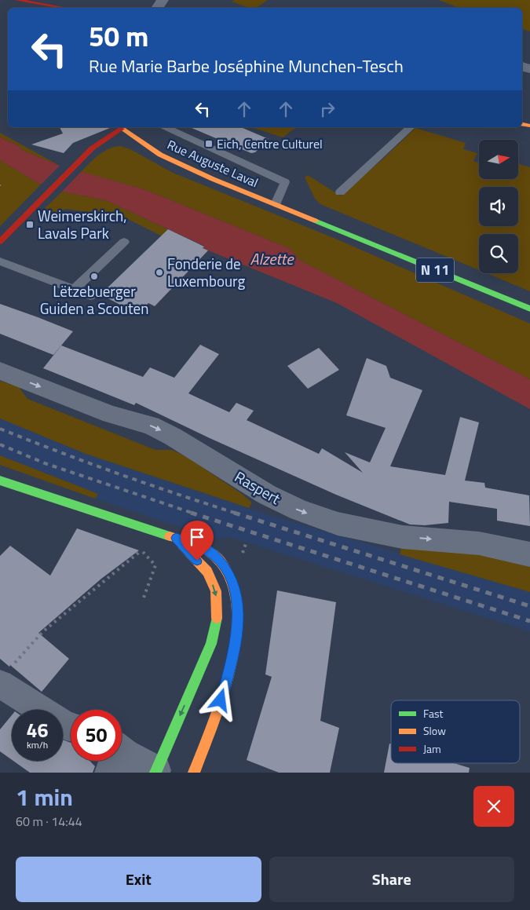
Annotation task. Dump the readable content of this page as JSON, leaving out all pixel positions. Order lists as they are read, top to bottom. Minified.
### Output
{"streets":{"main road":["Rue Auguste Laval","N 11"],"street":["Raspert"]},"one_way":["Raspert"],"water":["Alzette"],"places":{"transit":["Eich, Centre Culturel","Weimerskirch, Lavals Park"],"other":["Fonderie de Luxembourg","Lëtzebuerger Guiden a Scouten"]},"legend":["Fast","Slow","Jam"],"north":"right","page":{"turn":["50 m","Rue Marie Barbe Joséphine Munchen-Tesch"],"speed":"46 km/h","limit":"50","heading":["1 min","60 m · 14:44"],"buttons":["Exit","Share"]}}
